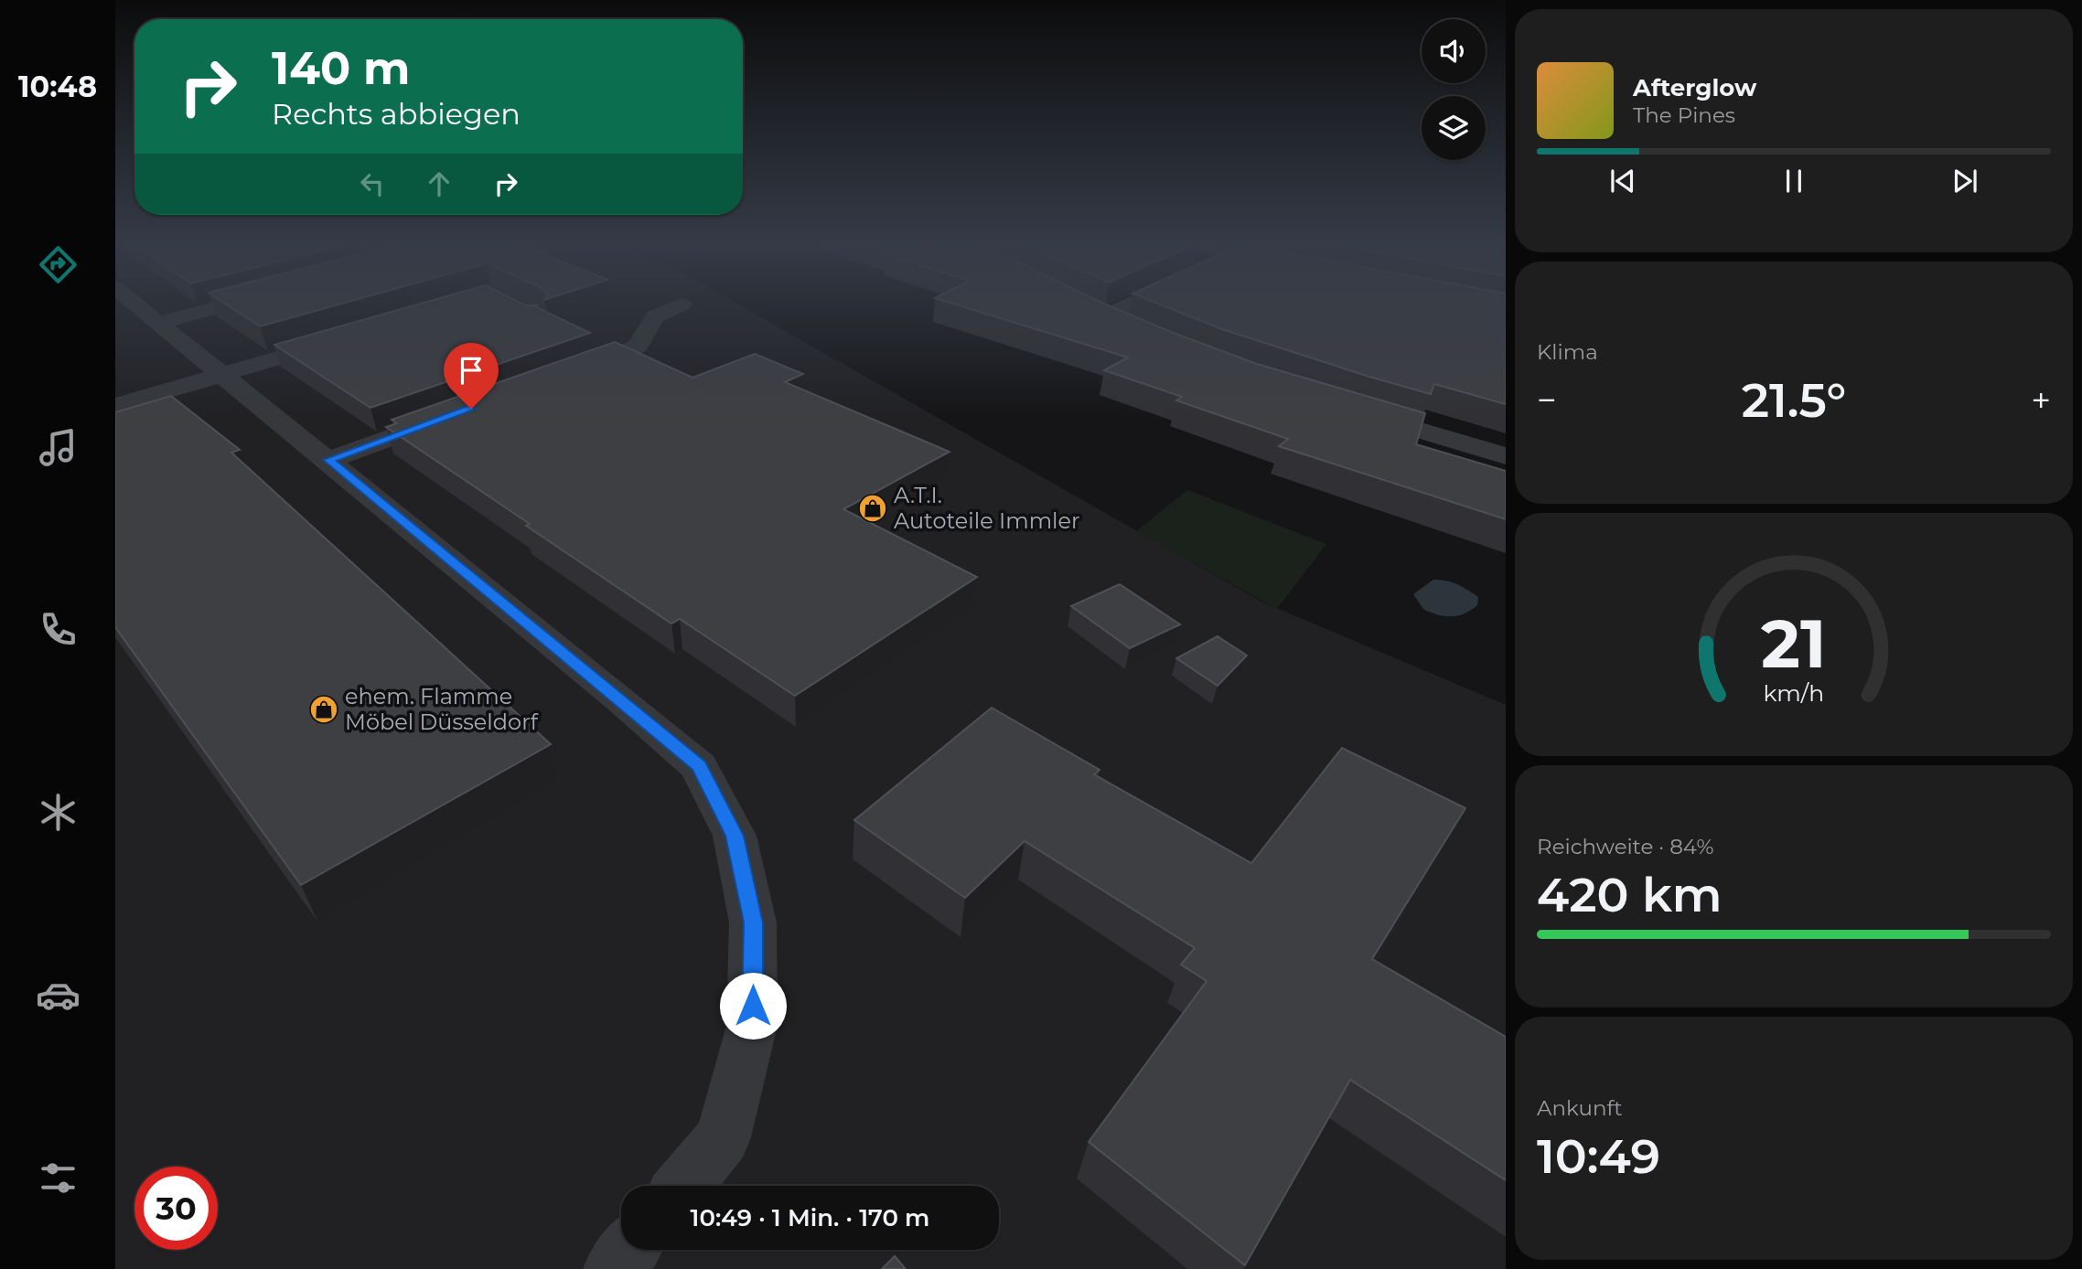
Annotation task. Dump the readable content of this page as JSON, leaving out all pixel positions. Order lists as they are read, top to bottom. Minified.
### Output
{"places":{"shop":["A.T.I. Autoteile Immler","ehem. Flamme Möbel Düsseldorf"]},"page":{"tabs":"10:48","turn":["140 m","Rechts abbiegen"],"song":["Afterglow","The Pines"],"tile":["Klima",["Reichweite · 84%","420 km"],["Ankunft","10:49"]],"heat":["−","21.5°","+"],"limit":"30","trip":"10:49 · 1 Min. · 170 m","gauge":["21","km/h"]}}
